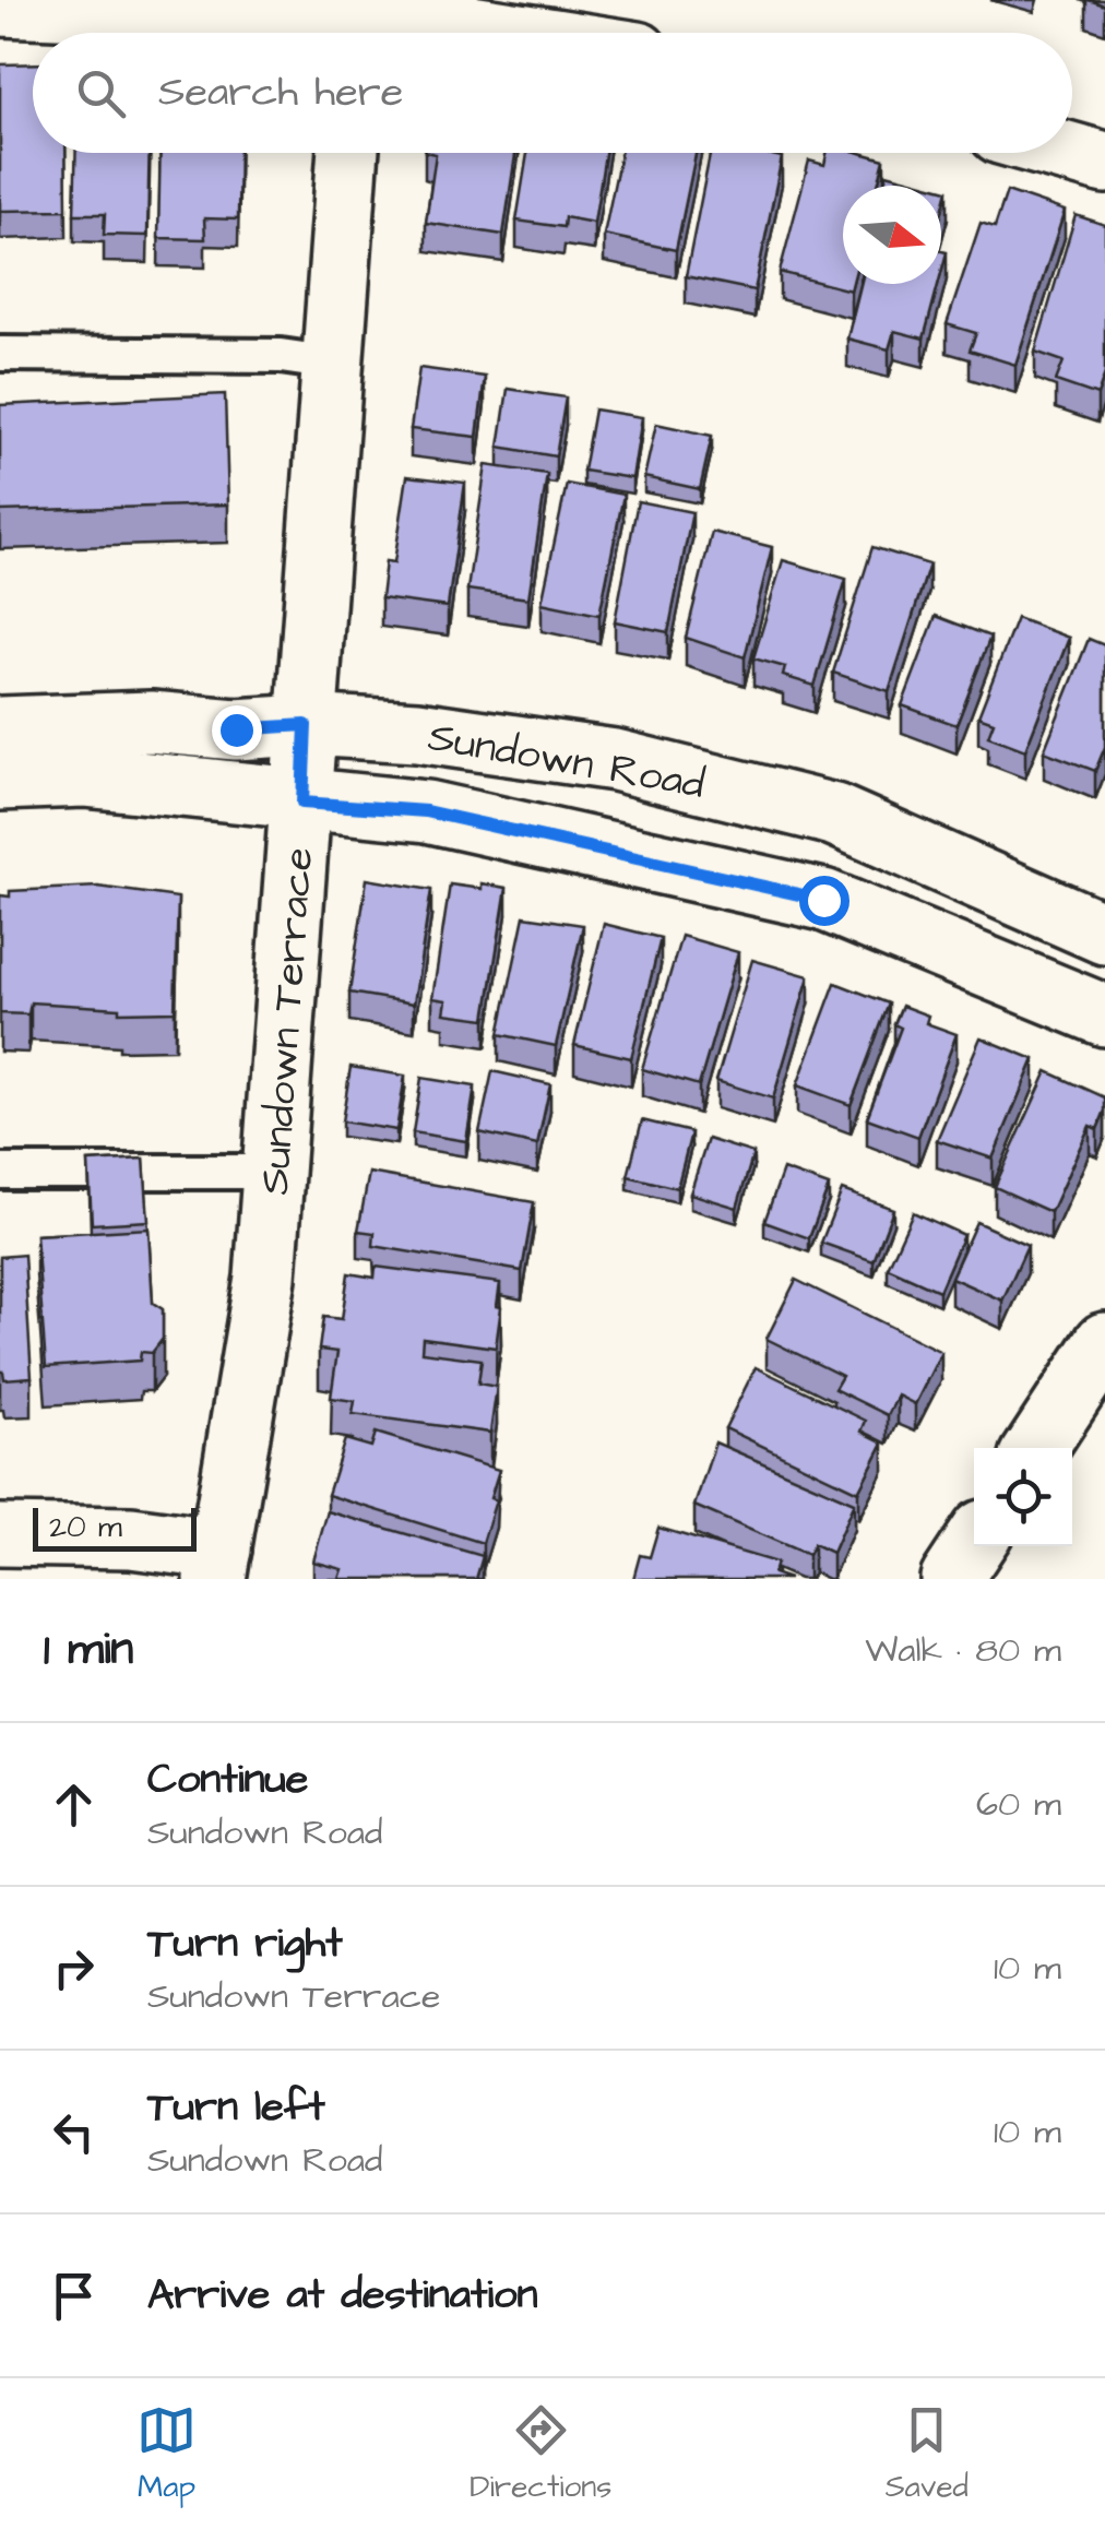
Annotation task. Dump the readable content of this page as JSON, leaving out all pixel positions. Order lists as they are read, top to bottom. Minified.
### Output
{"streets":{"street":["Sundown Road","Sundown Terrace"]},"crossings":[["Sundown Road","Sundown Terrace"]],"scale_bar":"20 m","north":"right","page":{"search":"Search here","scale":"20 m","heading":["1 min","Walk · 80 m"],"list":[["Continue","Sundown Road","60 m"],["Turn right","Sundown Terrace","10 m"],["Turn left","Sundown Road","10 m"],"Arrive at destination"],"nav":["Map","Directions","Saved"]}}
